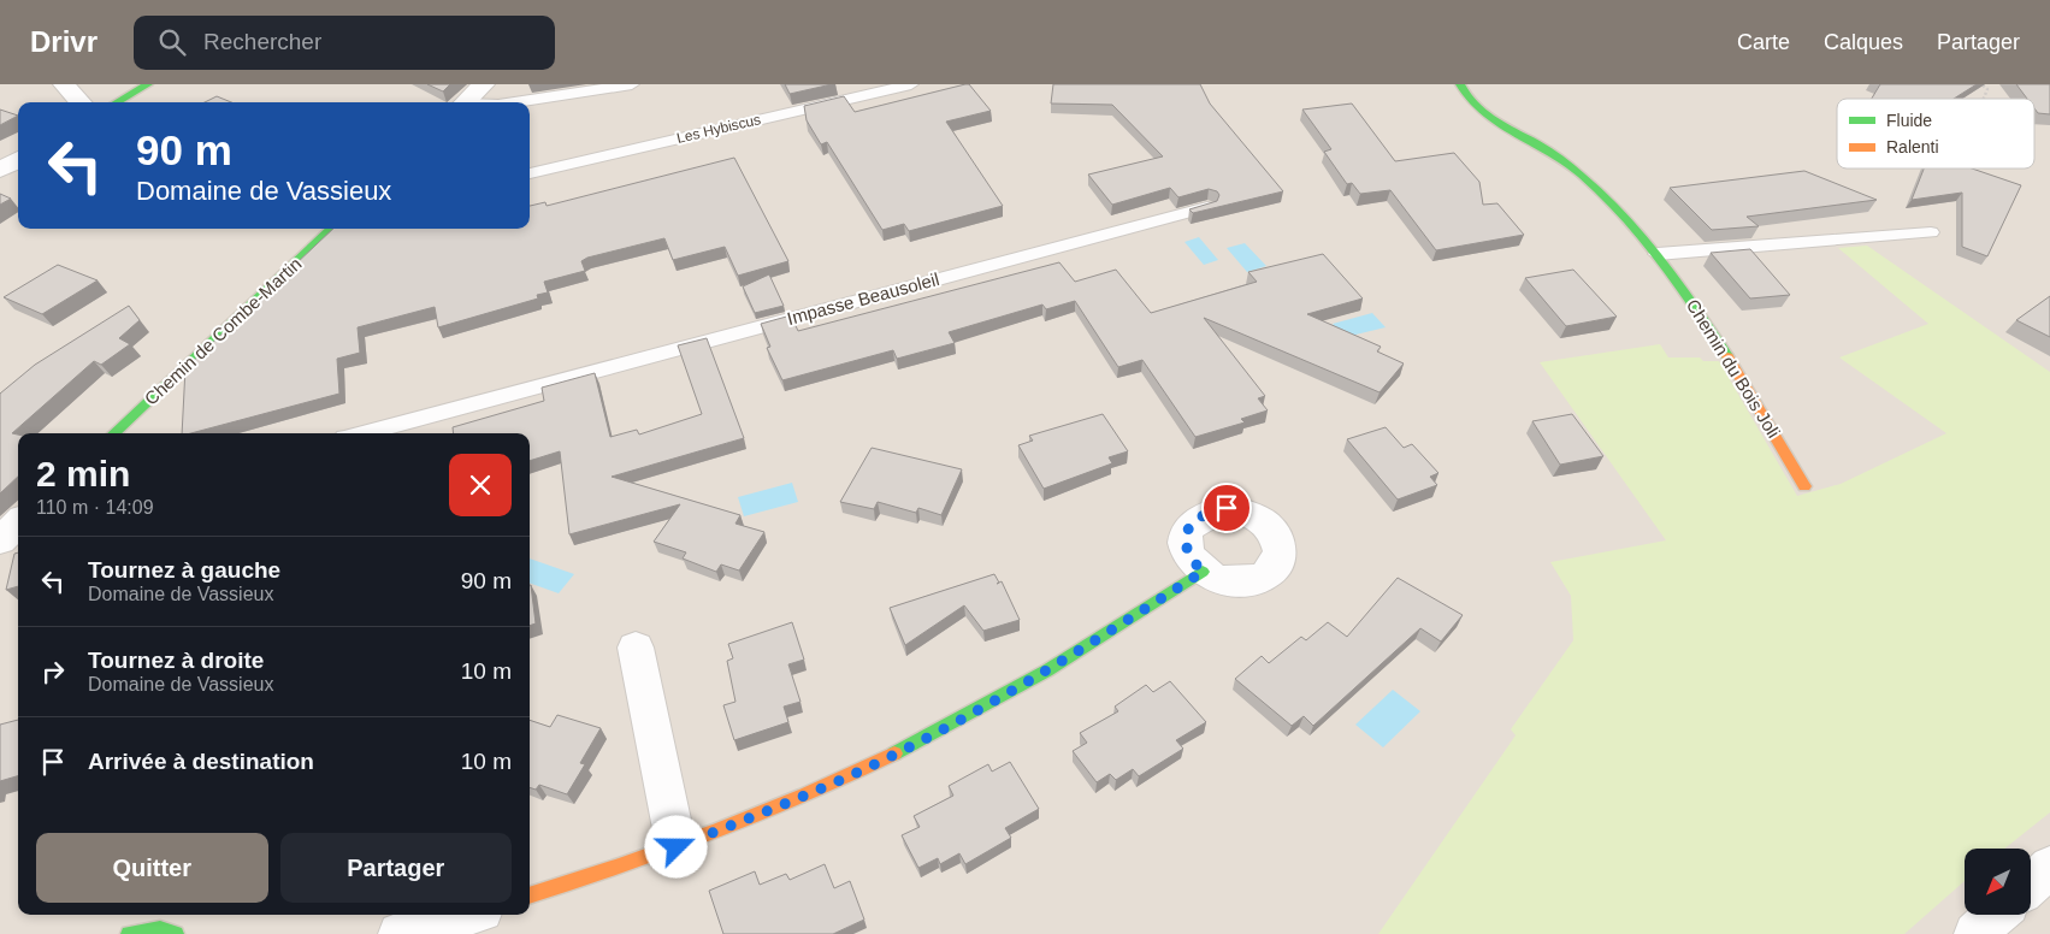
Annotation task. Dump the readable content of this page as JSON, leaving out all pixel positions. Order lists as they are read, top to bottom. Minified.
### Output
{"streets":{"street":["Chemin de Combe-Martin","Chemin du Bois Joli"],"lane":["Les Hybiscus","Impasse Beausoleil"]},"legend":["Fluide","Ralenti"],"north":"bottom left","page":{"header":"Drivr","search":"Rechercher","nav":["Carte","Calques","Partager"],"turn":["90 m","Domaine de Vassieux"],"heading":["2 min","110 m · 14:09"],"list":[{"name":"Tournez à gauche","note":"Domaine de Vassieux","value":"90 m"},{"name":"Tournez à droite","note":"Domaine de Vassieux","value":"10 m"},{"name":"Arrivée à destination","value":"10 m"}],"buttons":["Quitter","Partager"]}}
